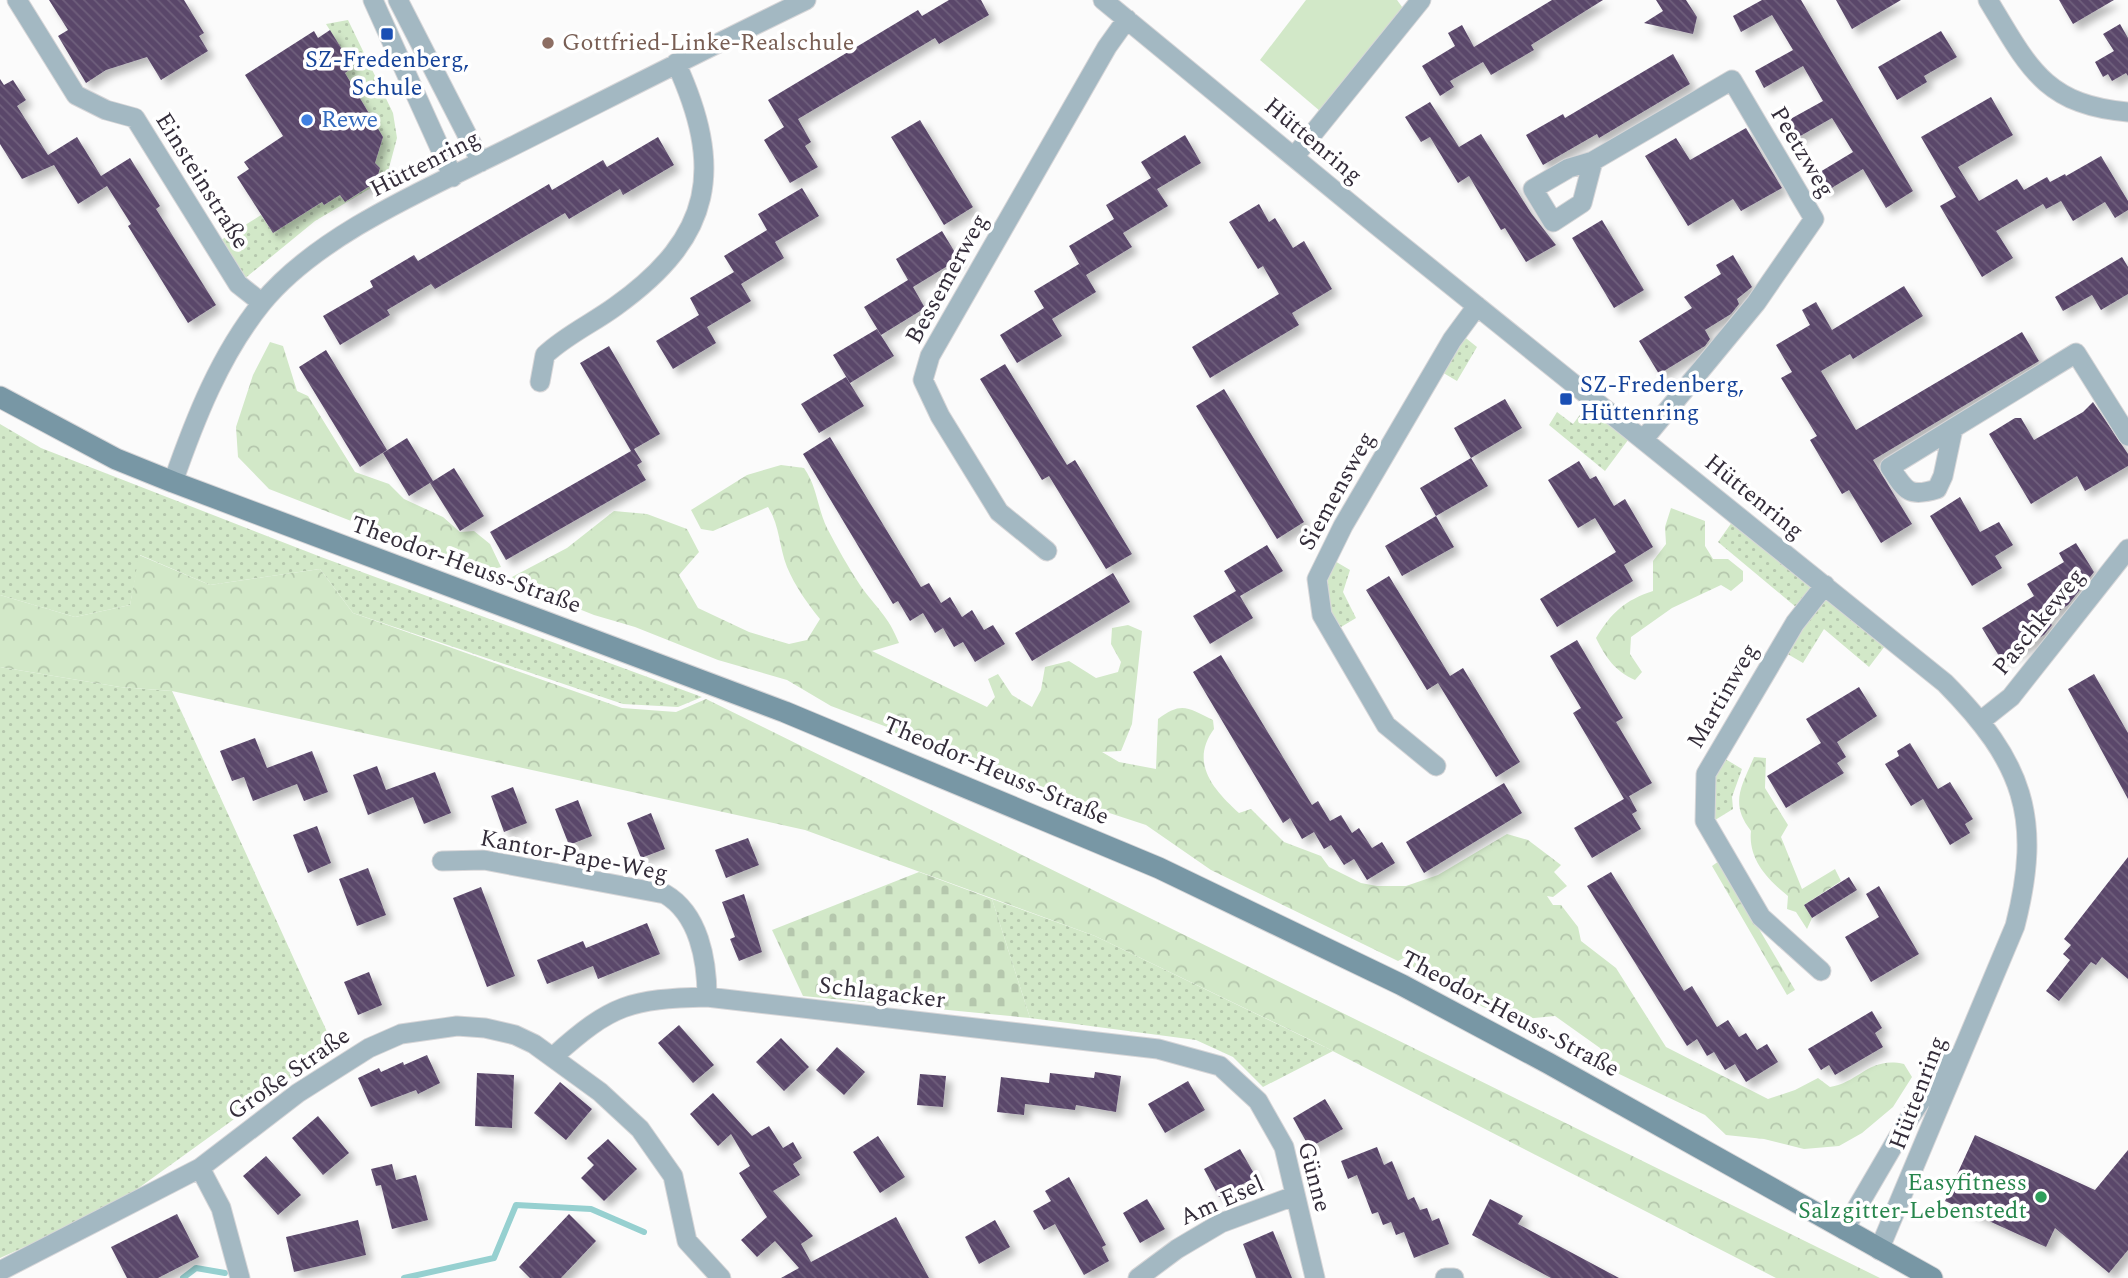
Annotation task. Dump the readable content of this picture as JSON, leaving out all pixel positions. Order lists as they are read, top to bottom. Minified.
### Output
{"streets":{"street":["Hüttenring","Peetzweg","Einsteinstraße","Bessemerweg","Siemensweg","Theodor-Heuss-Straße","Paschkeweg","Martinweg","Kantor-Pape-Weg","Schlagacker","Große Straße","Günne","Am Esel"]},"crossings":[["Hüttenring","Peetzweg"],["Hüttenring","Einsteinstraße"],["Hüttenring","Bessemerweg"],["Hüttenring","Siemensweg"],["Hüttenring","Theodor-Heuss-Straße"],["Hüttenring","Paschkeweg"],["Hüttenring","Martinweg"],["Kantor-Pape-Weg","Schlagacker"],["Schlagacker","Große Straße"],["Schlagacker","Günne"],["Günne","Am Esel"]],"places":{"transit":["SZ-Fredenberg, Schule","SZ-Fredenberg, Hüttenring"],"other":["Gottfried-Linke-Realschule","Rewe","Easyfitness Salzgitter-Lebenstedt"]}}
